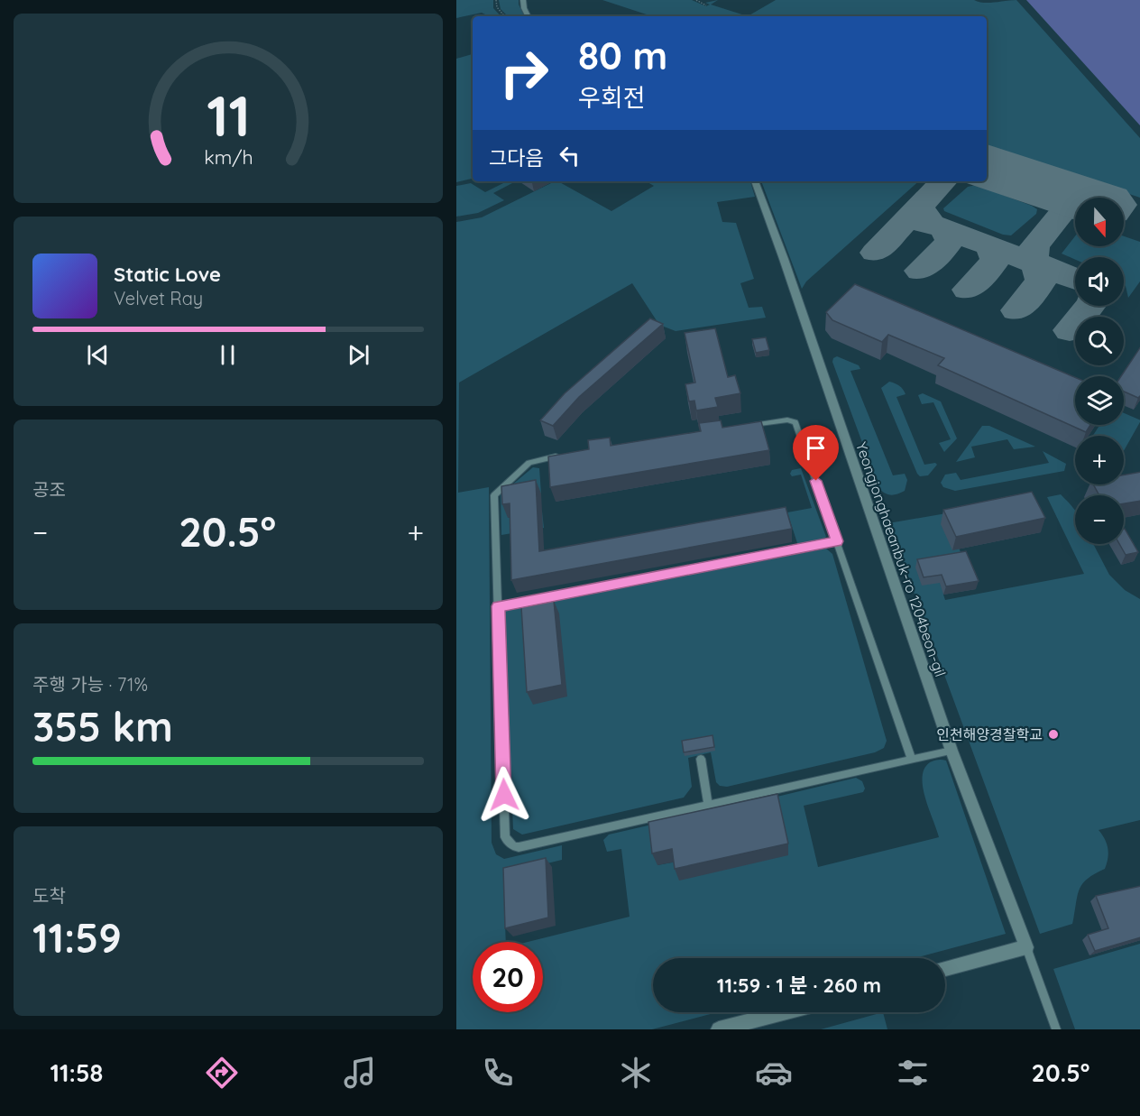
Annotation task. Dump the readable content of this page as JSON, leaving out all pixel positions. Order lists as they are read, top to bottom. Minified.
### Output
{"streets":{"street":["Yeongjonghaeanbuk-ro 1204beon-gil"]},"places":["인천해양경찰학교"],"north":"bottom","page":{"turn":["80 m","우회전"],"then":"그다음","map_buttons":["+","−"],"song":["Static Love","Velvet Ray"],"tile":["공조",["주행 가능 · 71%","355 km"],["도착","11:59"]],"heat":["−","20.5°","+"],"limit":"20","trip":"11:59 · 1 분 · 260 m","tabs":["11:58","20.5°"],"gauge":["11","km/h"]}}
